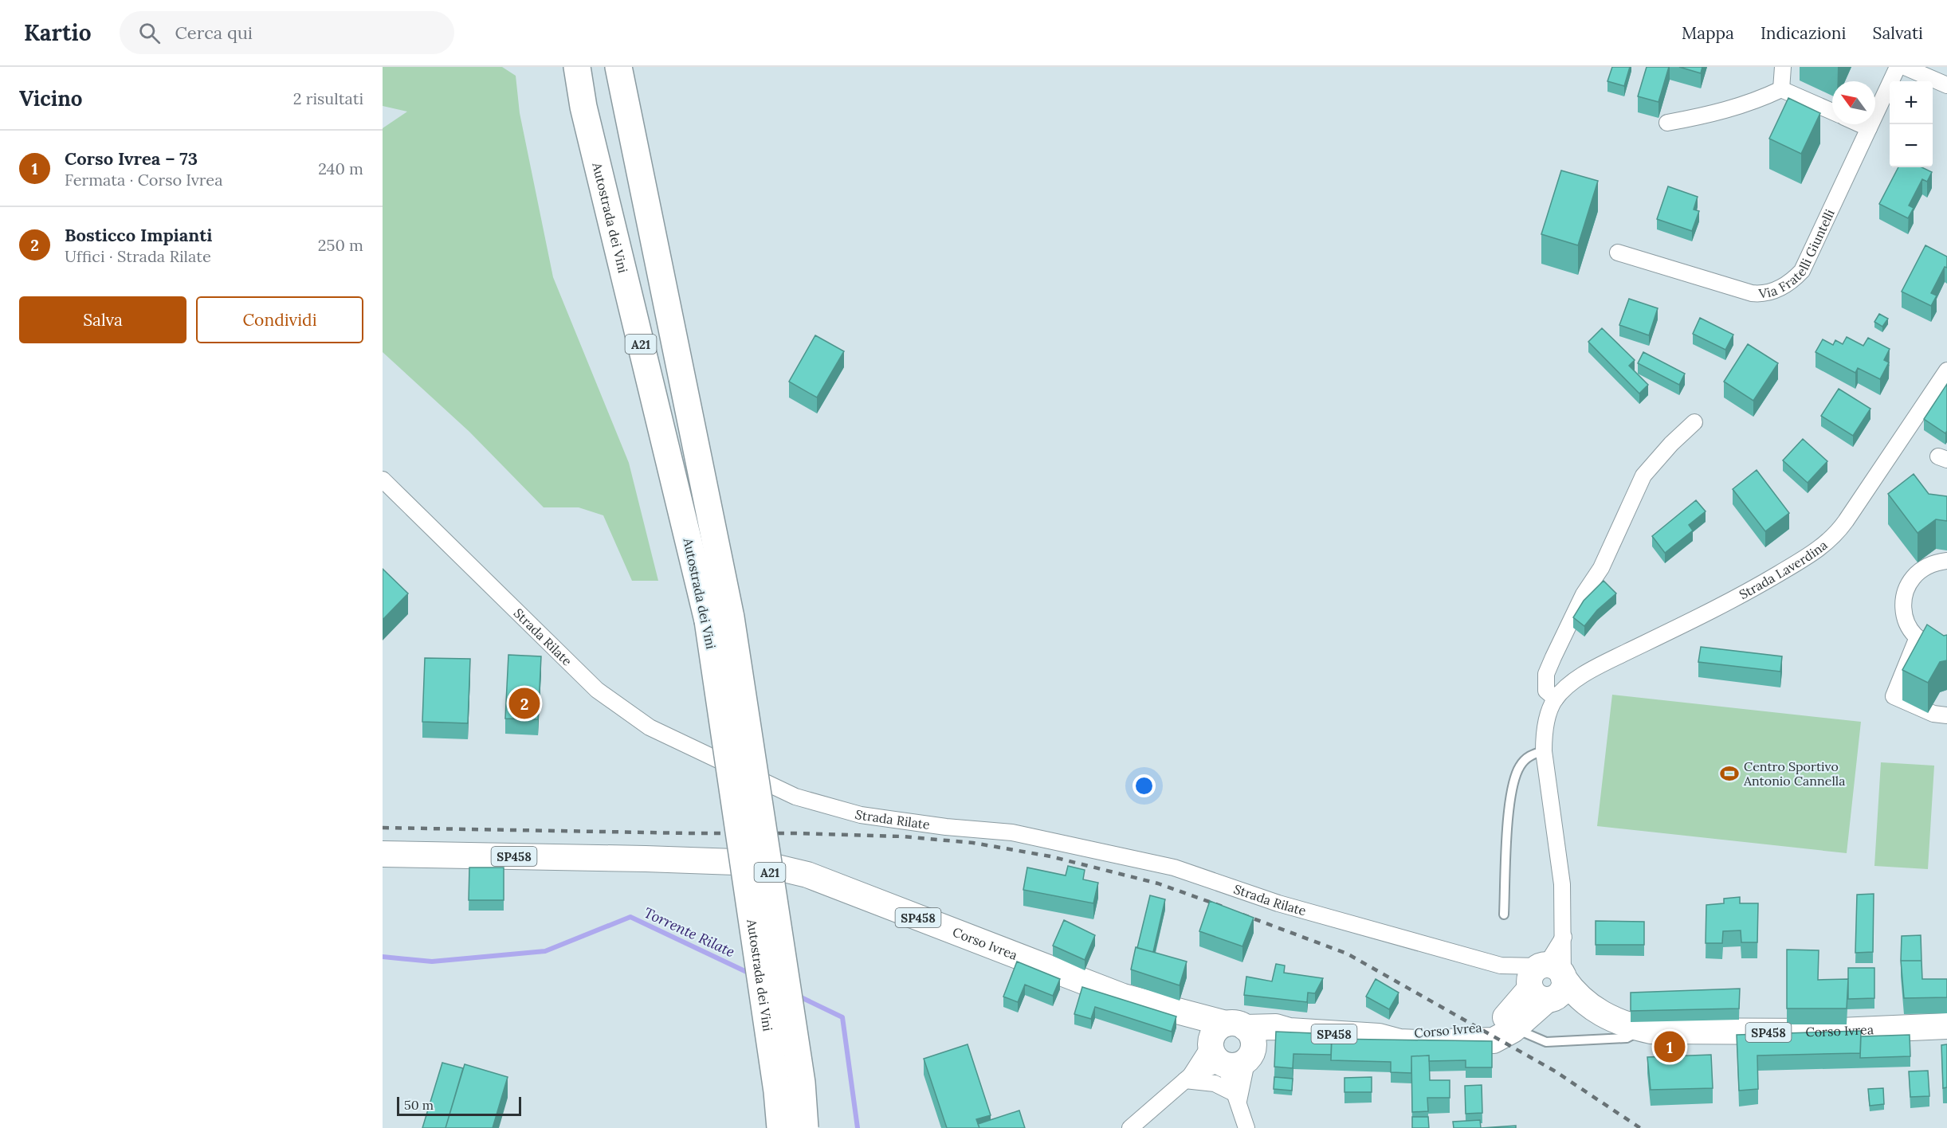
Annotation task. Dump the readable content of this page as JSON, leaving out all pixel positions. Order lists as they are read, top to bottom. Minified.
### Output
{"streets":{"highway":["Autostrada dei Vini","A21"],"main road":["SP458","Corso Ivrea"],"street":["Via Fratelli Giuntelli","Strada Laverdina","Strada Rilate"]},"crossings":[["Strada Laverdina","Strada Rilate"],["Strada Laverdina","Corso Ivrea"],["Strada Rilate","Corso Ivrea"]],"water":["Torrente Rilate"],"places":{"sports":["Centro Sportivo Antonio Cannella"]},"scale_bar":"50 m","north":"top left","page":{"header":"Kartio","search":"Cerca qui","nav":["Mappa","Indicazioni","Salvati"],"heading":["Vicino","2 risultati"],"map_buttons":["+","−"],"list":[{"mark":"1","name":"Corso Ivrea – 73","note":"Fermata · Corso Ivrea","value":"240 m"},{"mark":"2","name":"Bosticco Impianti","note":"Uffici · Strada Rilate","value":"250 m"}],"buttons":["Salva","Condividi"],"pins":["2","1"],"scale":"50 m"}}
